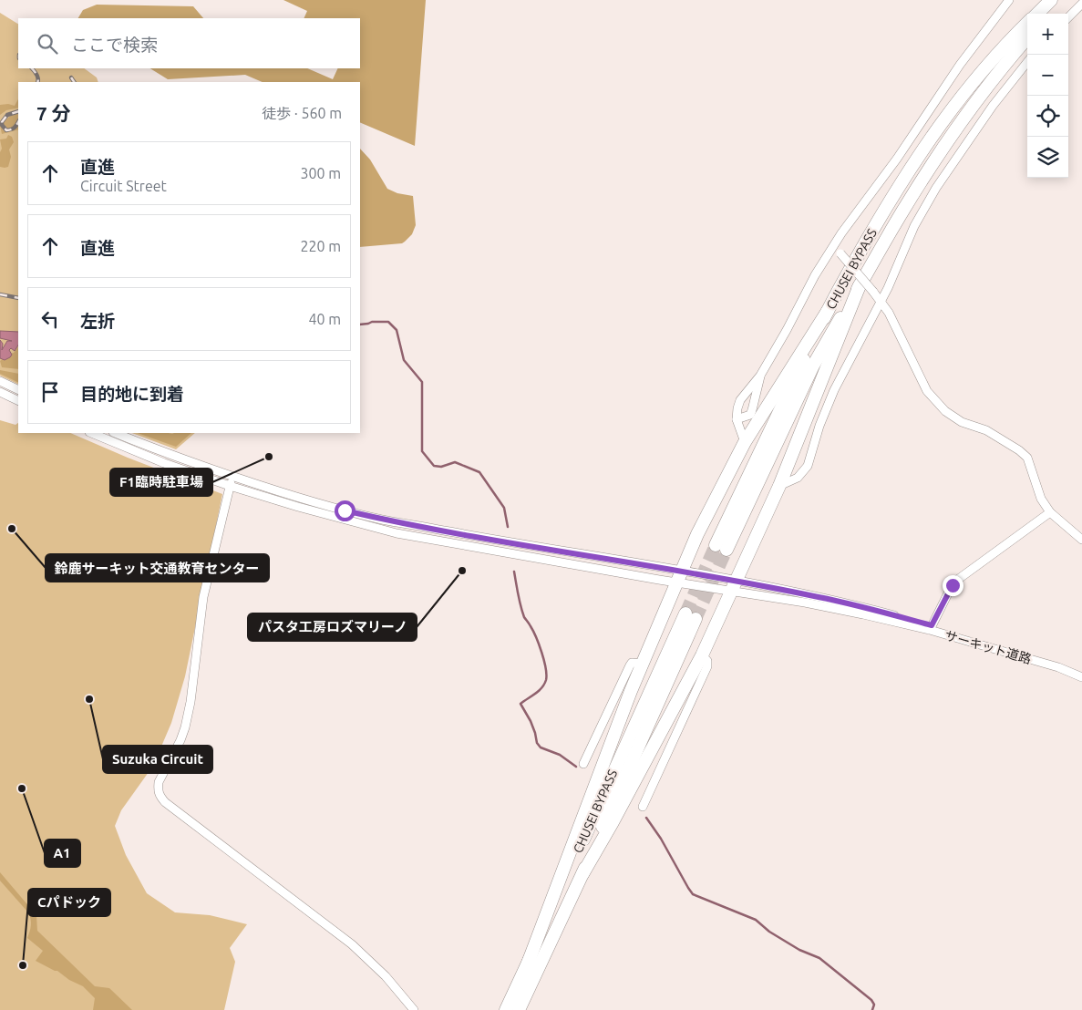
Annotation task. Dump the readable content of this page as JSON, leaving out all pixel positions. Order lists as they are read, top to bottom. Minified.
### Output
{"streets":{"highway":["CHUSEI BYPASS"],"street":["サーキット道路"]},"places":["F1臨時駐車場","鈴鹿サーキット交通教育センター","パスタ工房ロズマリーノ","Suzuka Circuit","A1","Cパドック"],"page":{"map_buttons":["+","−"],"search":"ここで検索","heading":["7 分","徒歩 · 560 m"],"list":[["直進","Circuit Street","300 m"],["直進","220 m"],["左折","40 m"],"目的地に到着"]}}
